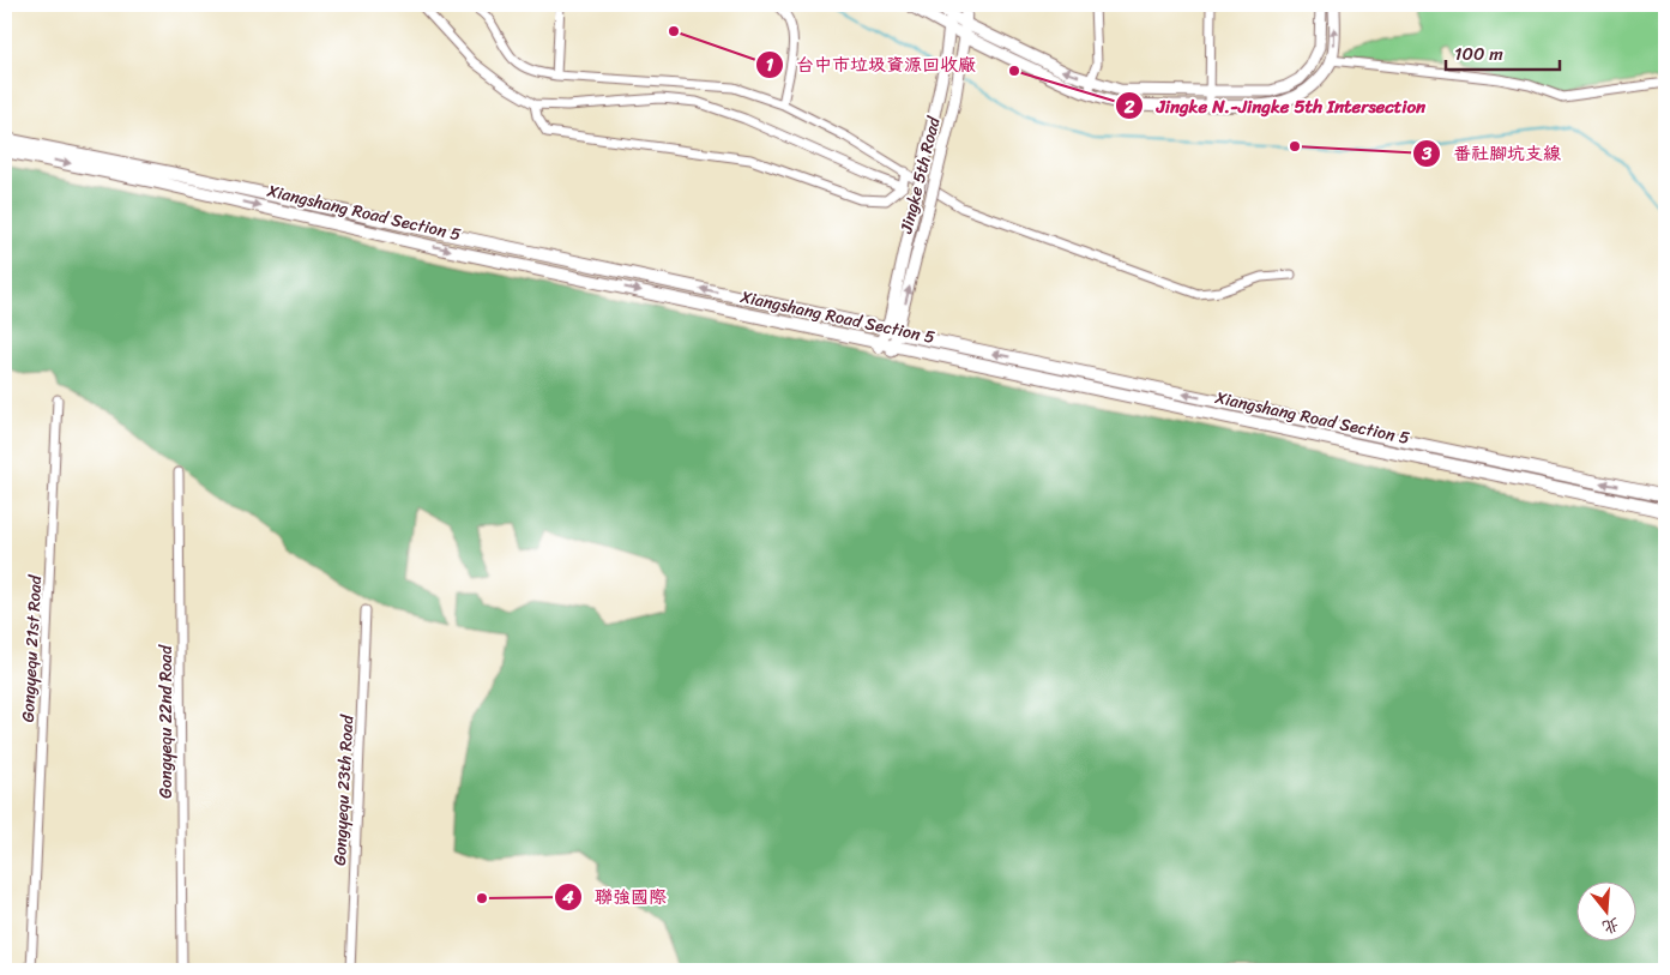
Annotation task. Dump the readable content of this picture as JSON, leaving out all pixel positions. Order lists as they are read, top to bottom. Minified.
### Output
{"streets":{"main road":["Xiangshang Road Section 5"],"street":["Jingke 5th Road","Gongyequ 21st Road","Gongyequ 22nd Road","Gongyequ 23th Road"]},"crossings":[["Jingke 5th Road","Xiangshang Road Section 5"]],"places":["台中市垃圾資源回收廠","Jingke N.-Jingke 5th Intersection","番社腳坑支線","聯強國際"],"scale_bar":"100 m","north":"bottom"}
